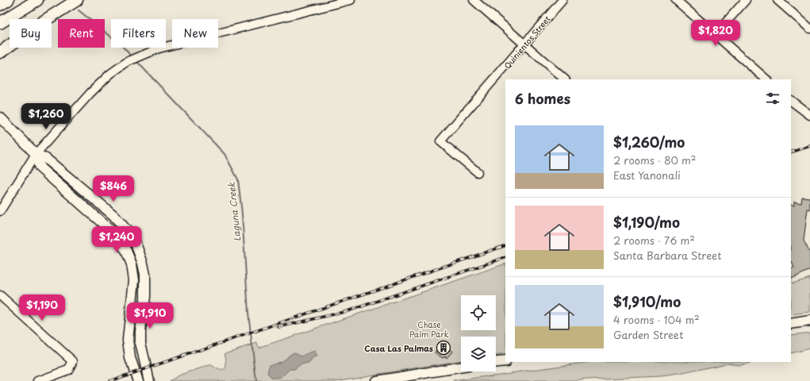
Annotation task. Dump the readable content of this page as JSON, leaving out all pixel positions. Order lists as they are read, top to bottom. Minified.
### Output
{"streets":{"street":["Quinientos Street"]},"water":["Laguna Creek"],"parks":["Chase Palm Park"],"places":{"building":["Casa Las Palmas"]},"page":{"chip":["Buy","Rent","Filters","New"],"price":["$1,820","$1,260","$846","$1,240","$1,190","$1,910"],"heading":"6 homes","list":[{"name":"$1,260/mo","note":"2 rooms · 80 m² · East Yanonali"},{"name":"$1,190/mo","note":"2 rooms · 76 m² · Santa Barbara Street"},{"name":"$1,910/mo","note":"4 rooms · 104 m² · Garden Street"}]}}
